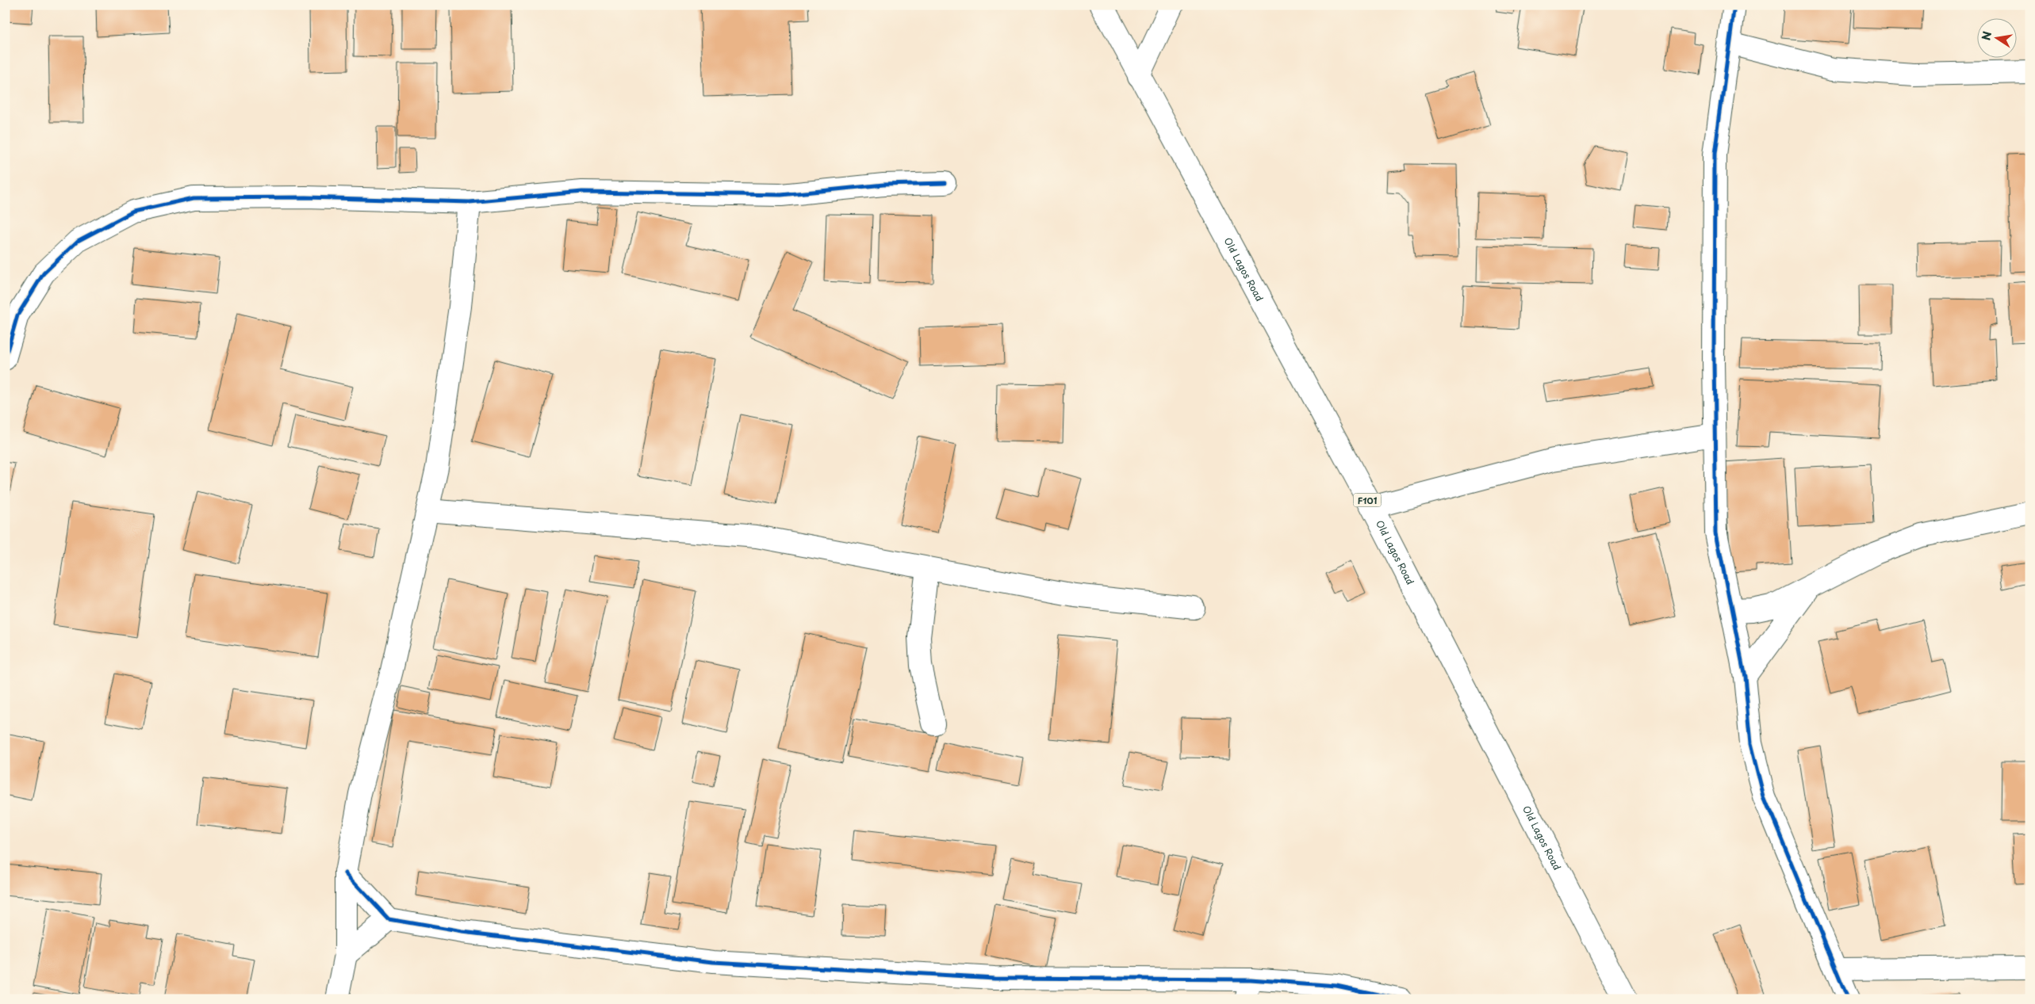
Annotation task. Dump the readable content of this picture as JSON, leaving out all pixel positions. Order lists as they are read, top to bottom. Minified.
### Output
{"streets":{"street":["Old Lagos Road","F101"]},"north":"left"}
